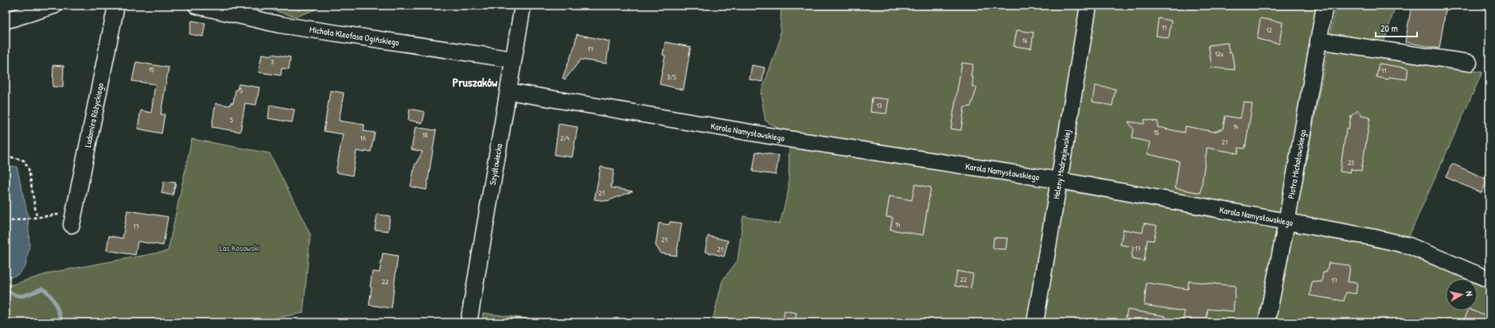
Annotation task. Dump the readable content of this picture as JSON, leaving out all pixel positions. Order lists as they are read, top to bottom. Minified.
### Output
{"streets":{"street":["Michała Kleofasa Ogińskiego","Ludomira Różyckiego","Karola Namysłowskiego","Heleny Modrzejewskiej","Szydłowiecka","Piotra Michałowskiego"]},"crossings":[["Michała Kleofasa Ogińskiego","Szydłowiecka"],["Karola Namysłowskiego","Heleny Modrzejewskiej"],["Karola Namysłowskiego","Szydłowiecka"],["Karola Namysłowskiego","Piotra Michałowskiego"]],"districts":["Pruszaków"],"parks":["Las Kosowski"],"house_numbers":["11","12","16","17","12a","3","15","11","3/5","5","13","5","14","15","18","1A","2/4","21","23","21","14","17","21","17","21","22","17","22"],"scale_bar":"20 m","north":"right"}
